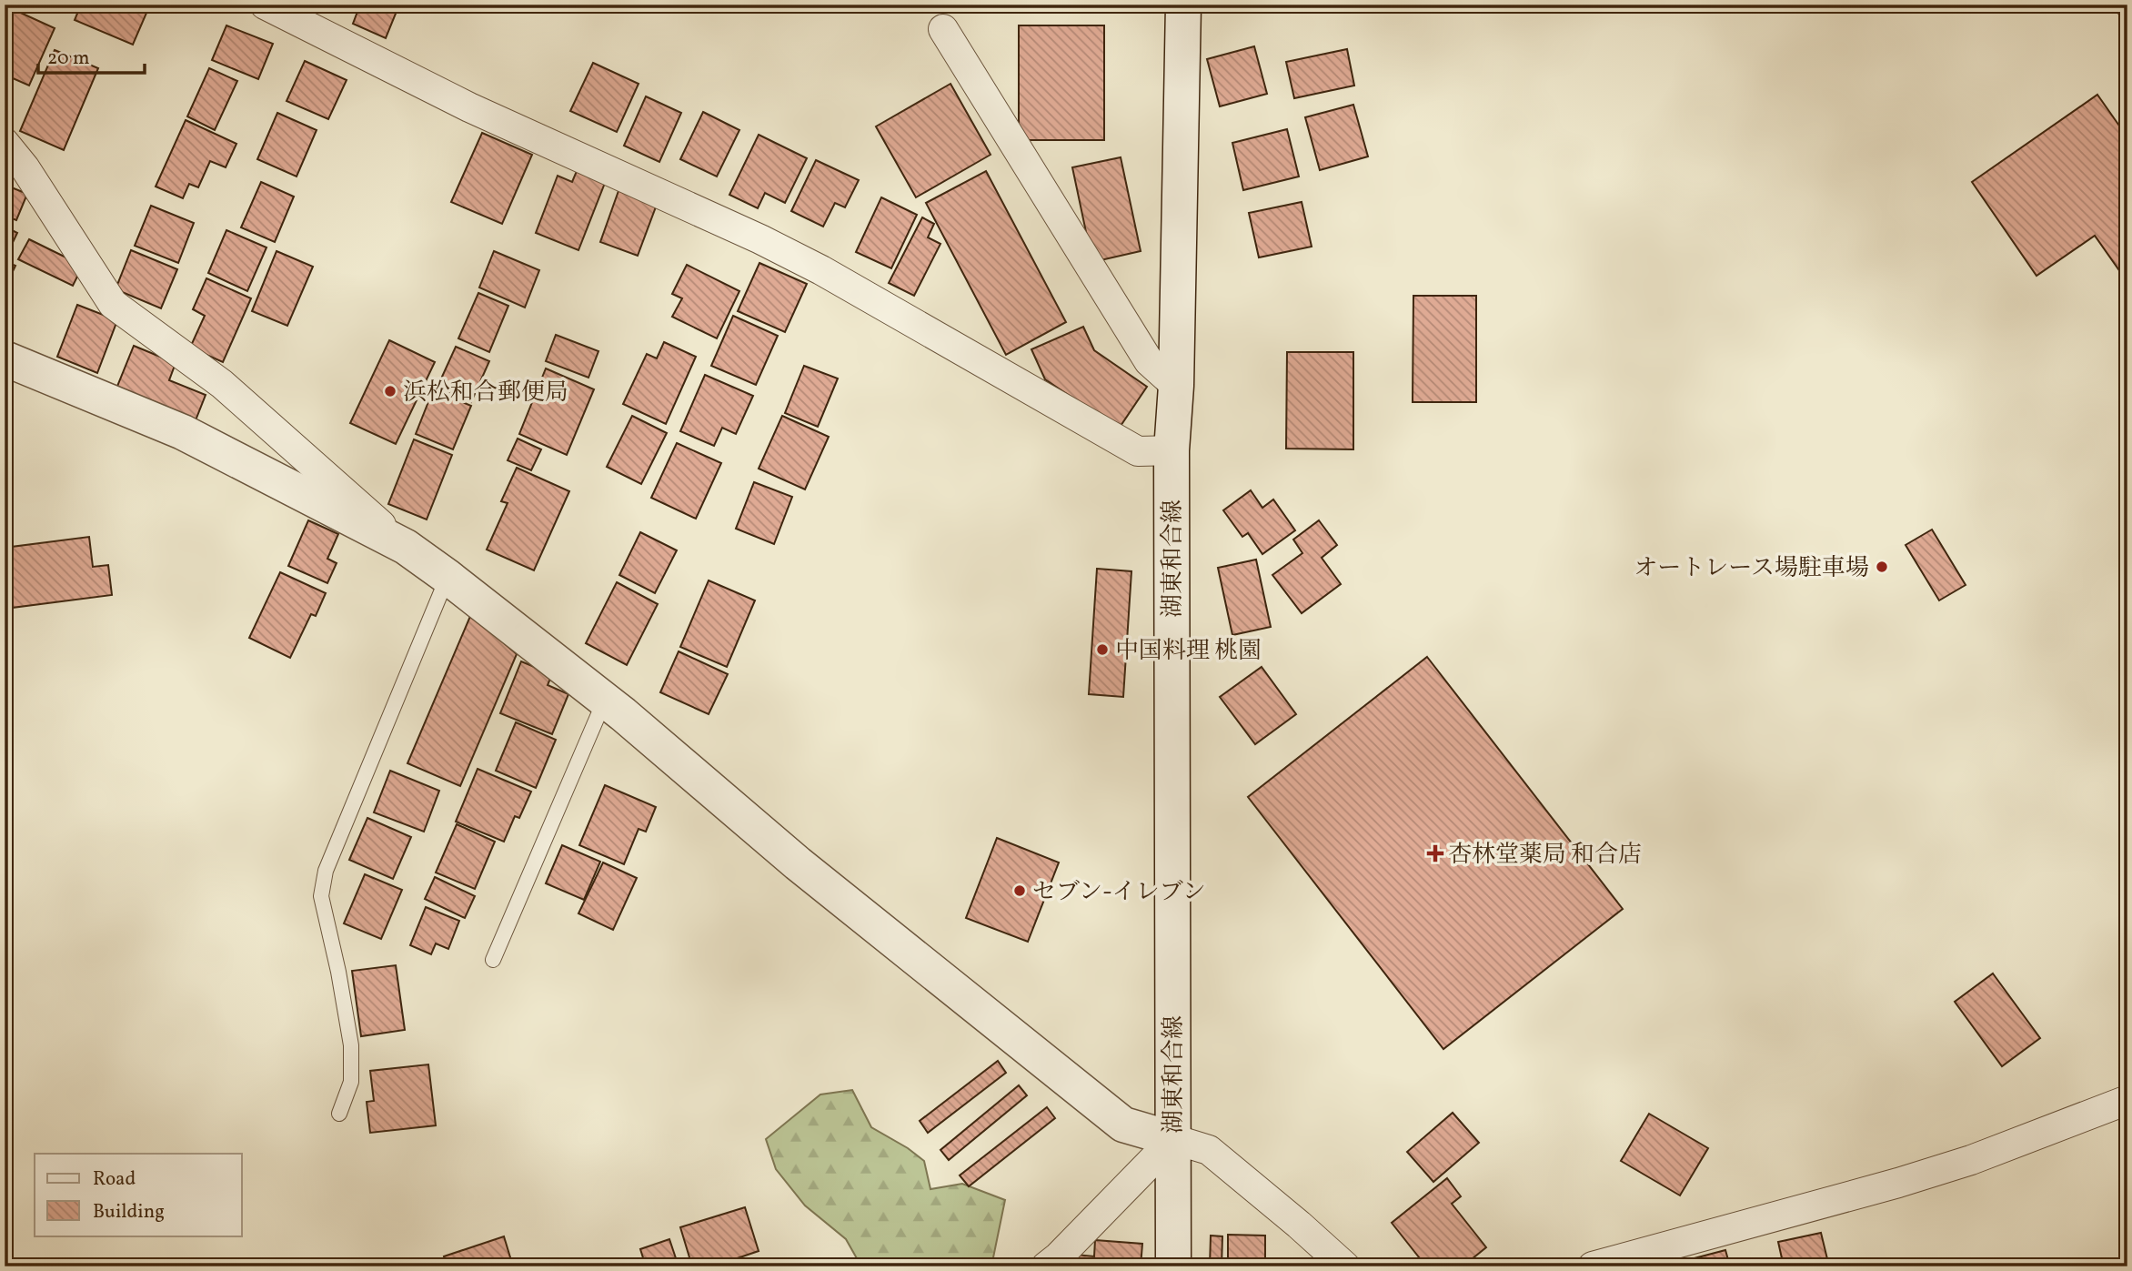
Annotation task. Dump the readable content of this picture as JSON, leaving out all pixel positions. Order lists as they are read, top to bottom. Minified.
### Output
{"streets":{"street":["湖東和合線"]},"places":{"other":["浜松和合郵便局","オートレース場駐車場","中国料理 桃園","セブン-イレブン"],"health":["杏林堂薬局 和合店"]},"legend":["Road","Building"],"scale_bar":"20 m"}
